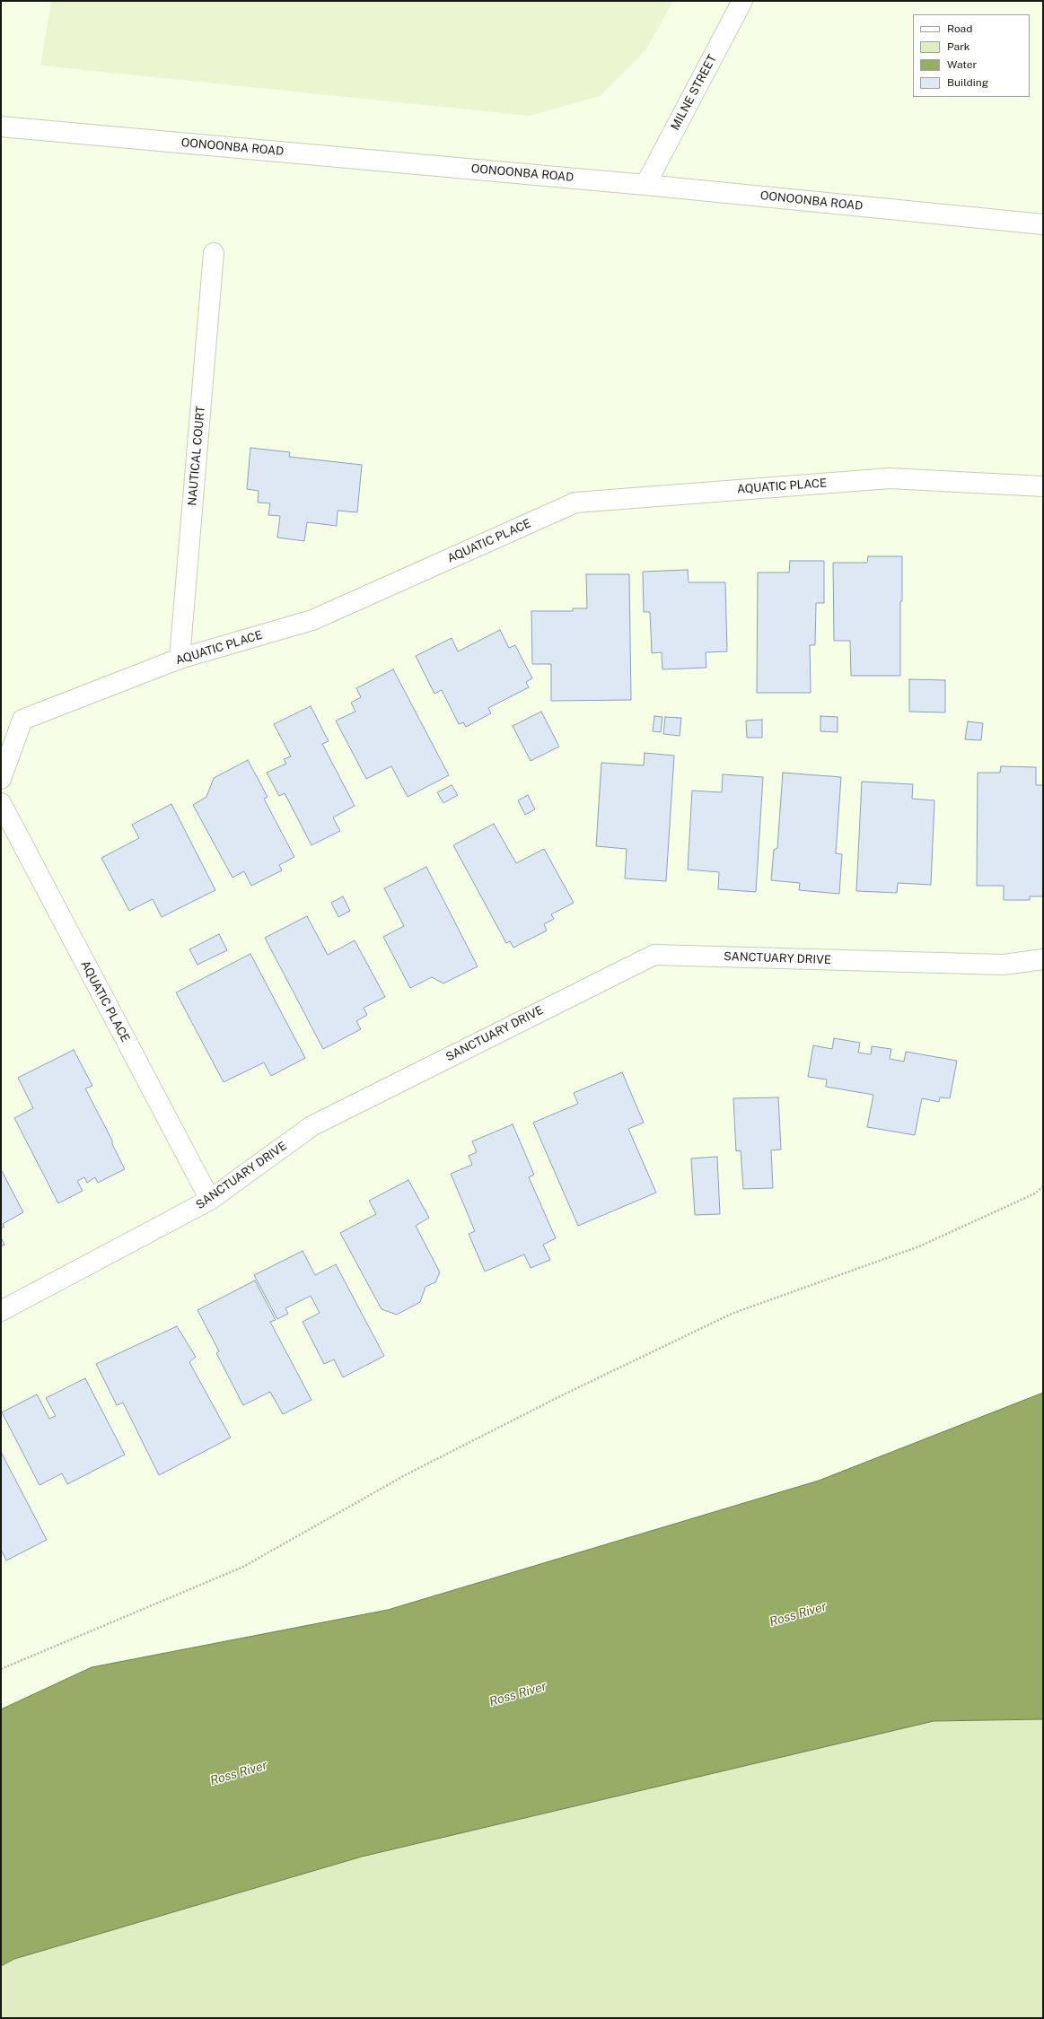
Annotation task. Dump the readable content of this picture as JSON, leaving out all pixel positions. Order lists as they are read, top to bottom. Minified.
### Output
{"streets":{"street":["MILNE STREET","OONOONBA ROAD","NAUTICAL COURT","AQUATIC PLACE","SANCTUARY DRIVE"]},"crossings":[["MILNE STREET","OONOONBA ROAD"],["NAUTICAL COURT","AQUATIC PLACE"],["AQUATIC PLACE","SANCTUARY DRIVE"]],"water":["Ross River"],"legend":["Road","Park","Water","Building"]}
